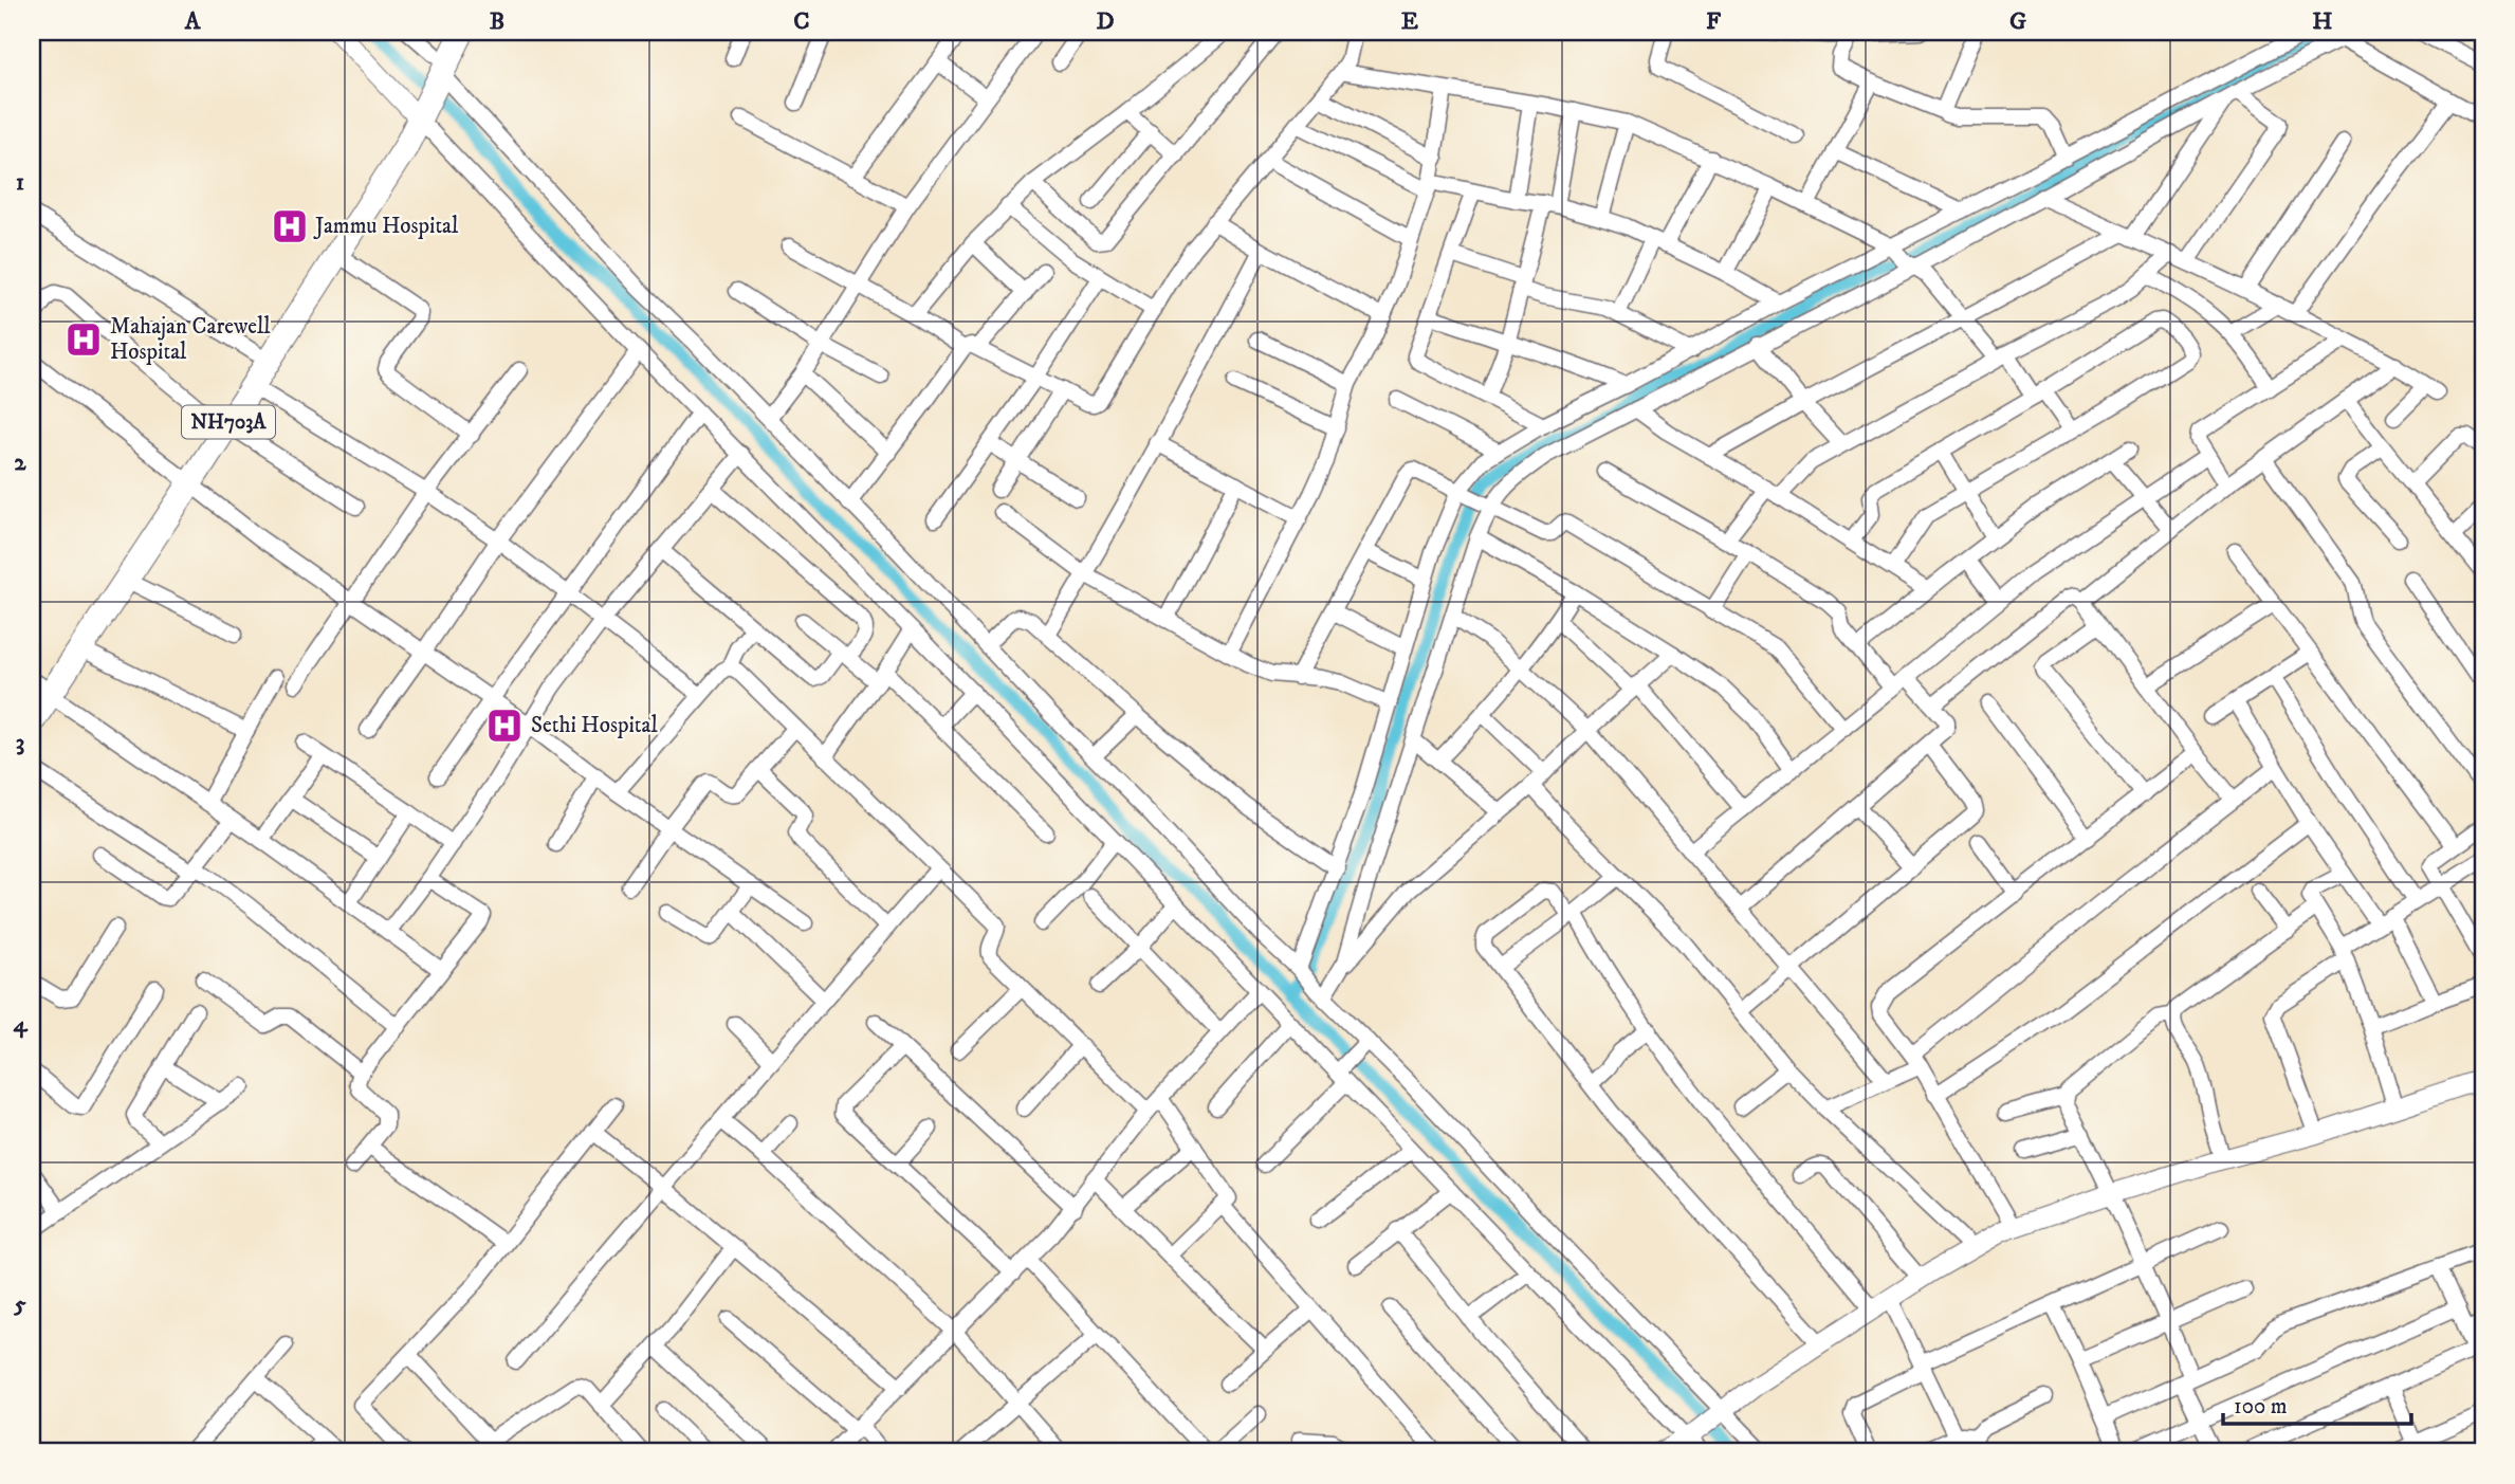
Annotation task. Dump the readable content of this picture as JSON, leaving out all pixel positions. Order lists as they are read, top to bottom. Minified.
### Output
{"streets":{"highway":["NH703A"]},"places":{"hospital":["Jammu Hospital","Mahajan Carewell Hospital","Sethi Hospital"]},"scale_bar":"100 m","grid":{"columns":["A","B","C","D","E","F","G","H"],"rows":["1","2","3","4","5"]}}
